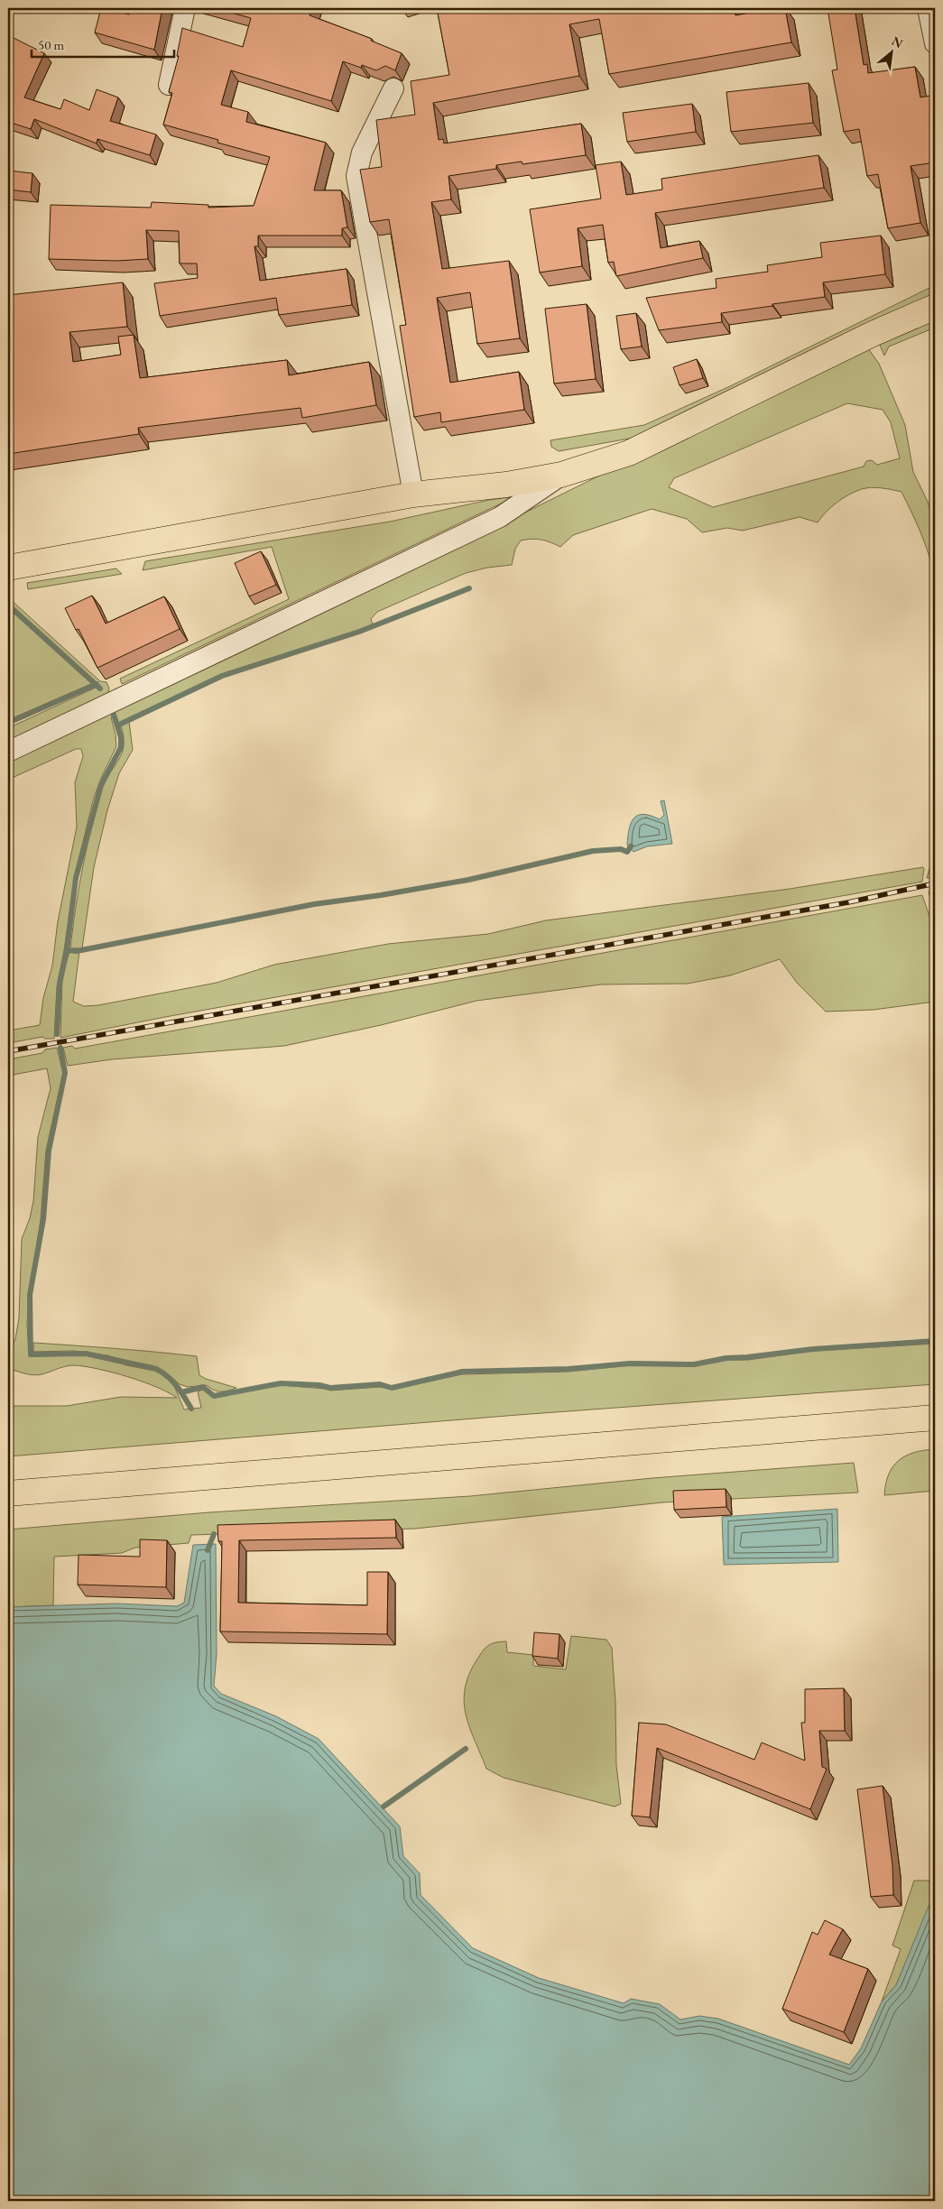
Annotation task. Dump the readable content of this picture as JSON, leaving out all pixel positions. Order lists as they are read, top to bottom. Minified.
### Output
{"scale_bar":"50 m","north":"top right"}
